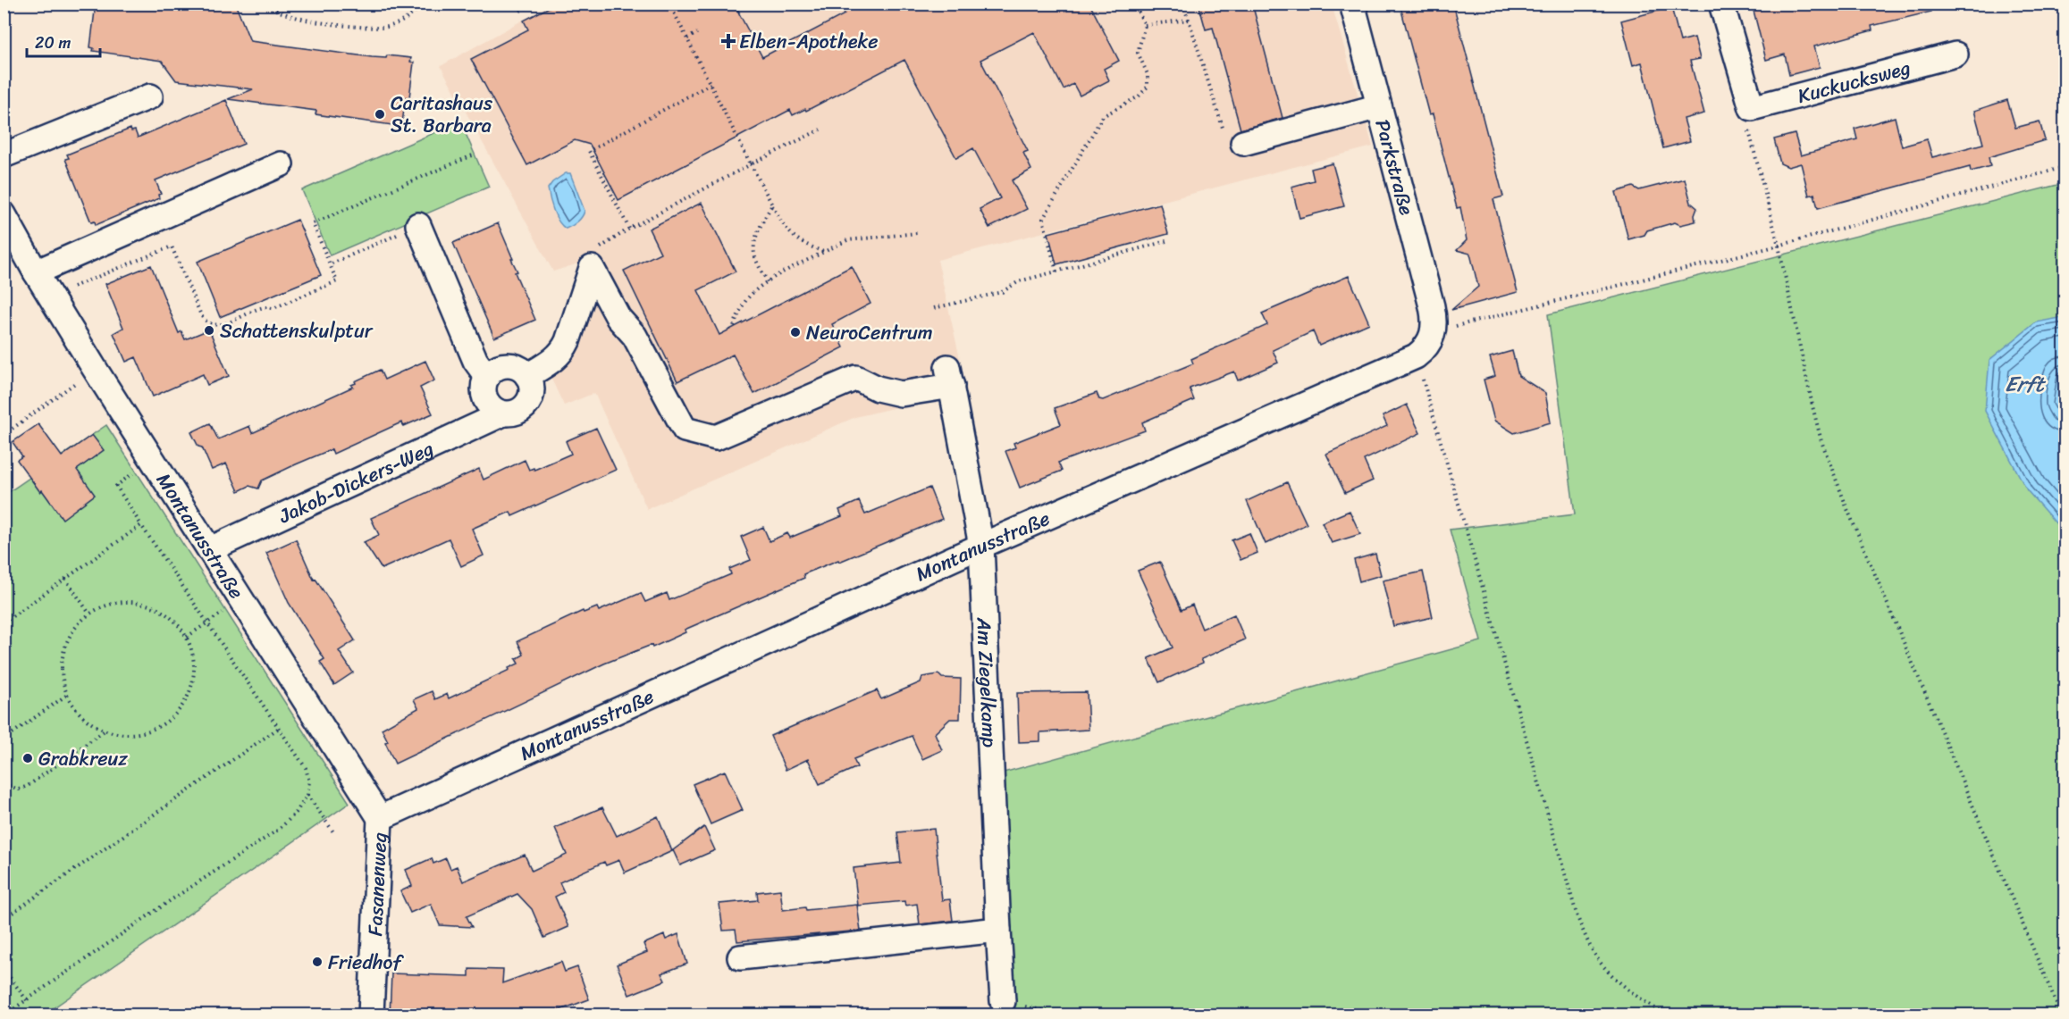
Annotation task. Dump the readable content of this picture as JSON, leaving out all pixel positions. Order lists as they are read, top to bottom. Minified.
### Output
{"streets":{"street":["Kuckucksweg","Parkstraße","Jakob-Dickers-Weg","Montanusstraße","Am Ziegelkamp","Fasanenweg"]},"crossings":[["Parkstraße","Montanusstraße"],["Jakob-Dickers-Weg","Montanusstraße"],["Montanusstraße","Am Ziegelkamp"],["Montanusstraße","Fasanenweg"]],"water":["Erft"],"places":{"health":["Elben-Apotheke"],"other":["Caritashaus St. Barbara","Schattenskulptur","NeuroCentrum","Grabkreuz","Friedhof"]},"scale_bar":"20 m"}
